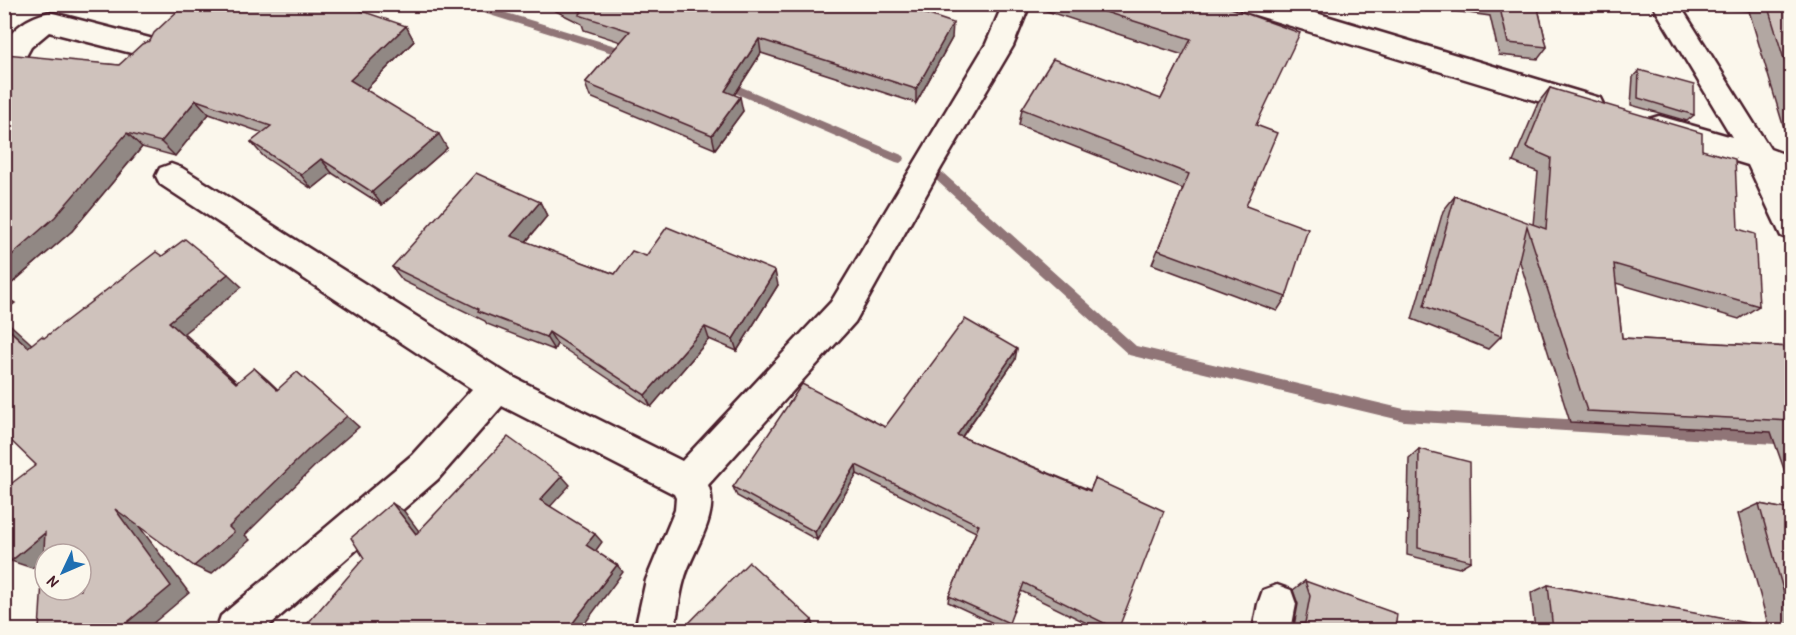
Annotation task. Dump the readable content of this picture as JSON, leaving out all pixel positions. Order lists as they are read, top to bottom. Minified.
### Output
{"north":"bottom left"}
